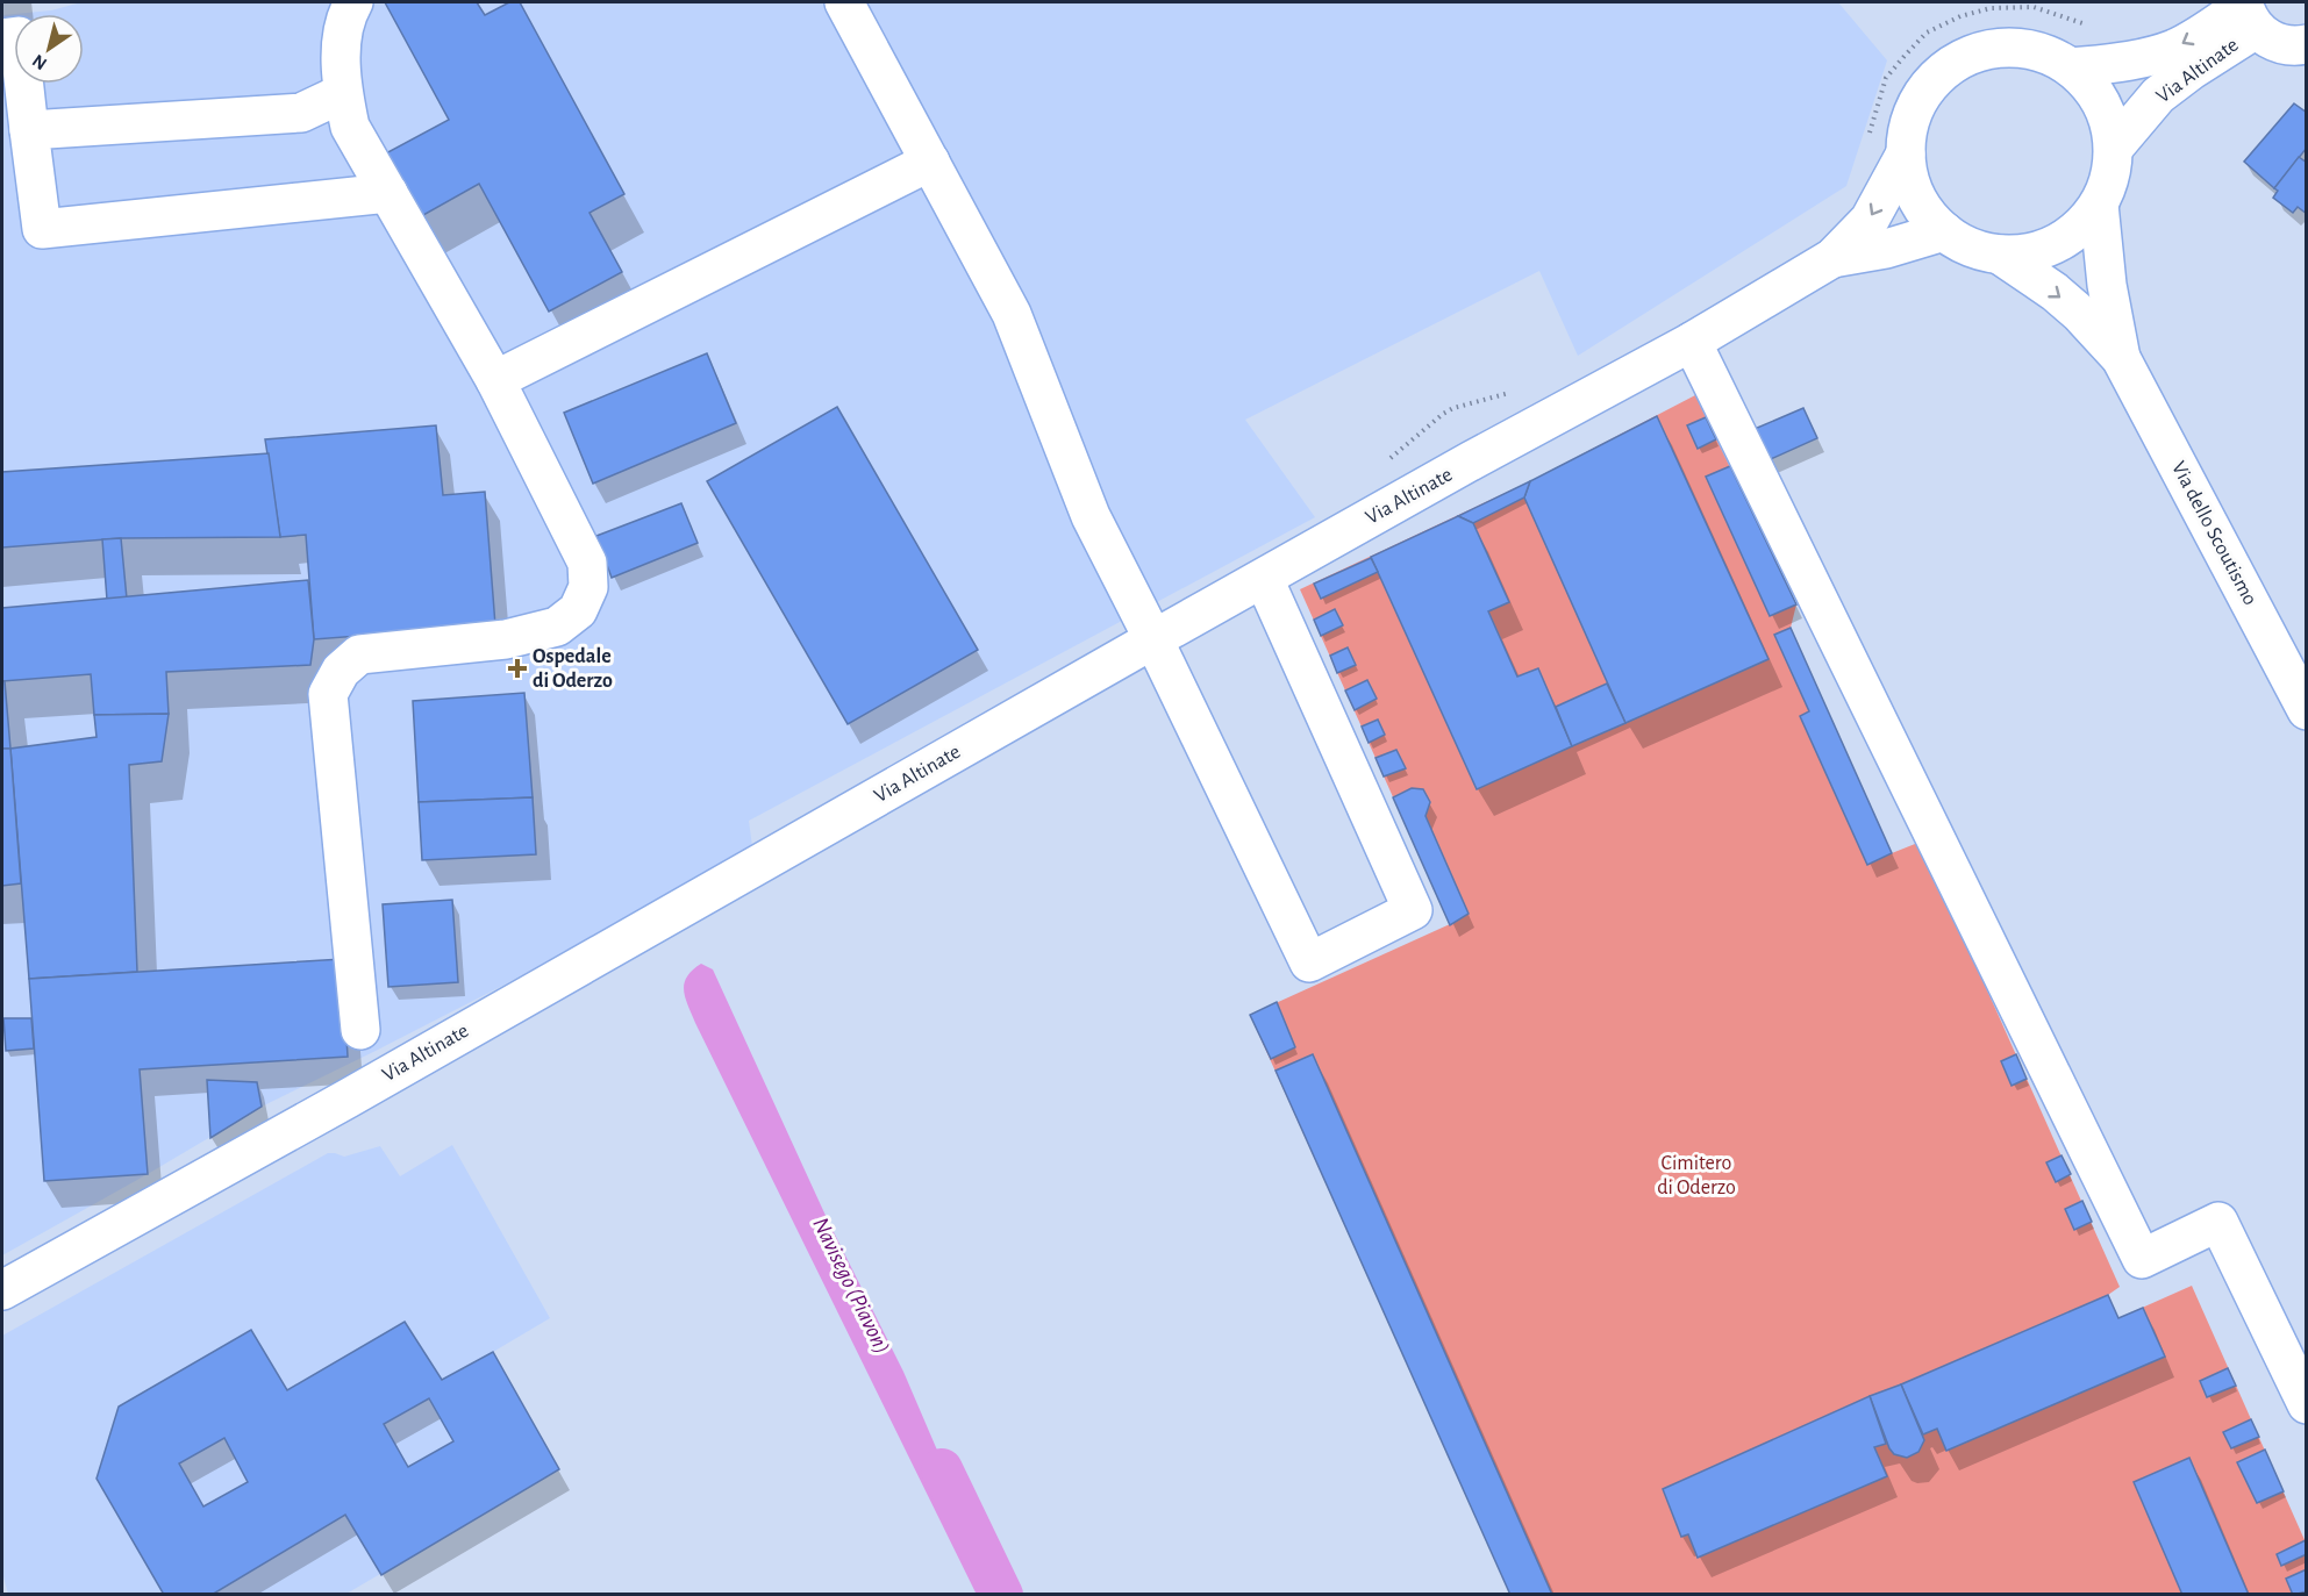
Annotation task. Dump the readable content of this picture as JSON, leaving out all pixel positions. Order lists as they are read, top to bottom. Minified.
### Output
{"streets":{"street":["Via Altinate","Via dello Scoutismo"]},"crossings":[["Via Altinate","Via dello Scoutismo"]],"water":["Navisego (Piavon)"],"parks":["Cimitero di Oderzo"],"places":{"health":["Ospedale di Oderzo"]},"north":"bottom left"}
